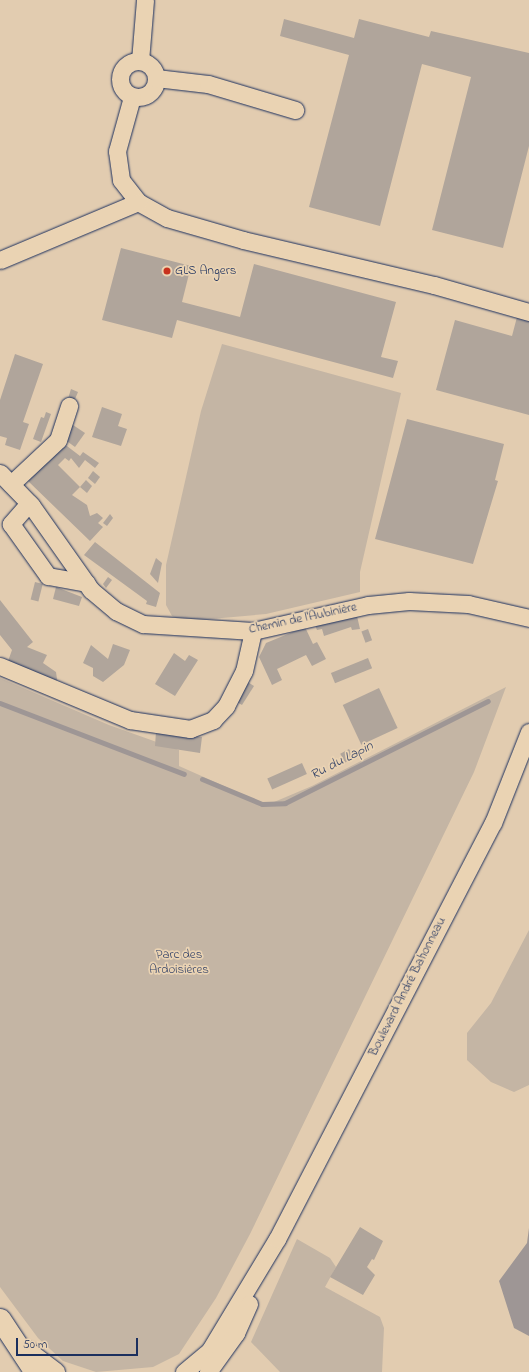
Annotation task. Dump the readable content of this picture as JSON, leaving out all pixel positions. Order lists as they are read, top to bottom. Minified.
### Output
{"streets":{"street":["Chemin de l'Aubinière","Boulevard André Bahonneau"]},"water":["Ru du Lapin"],"parks":["Parc des Ardoisières"],"places":["GLS Angers"],"scale_bar":"50 m"}
